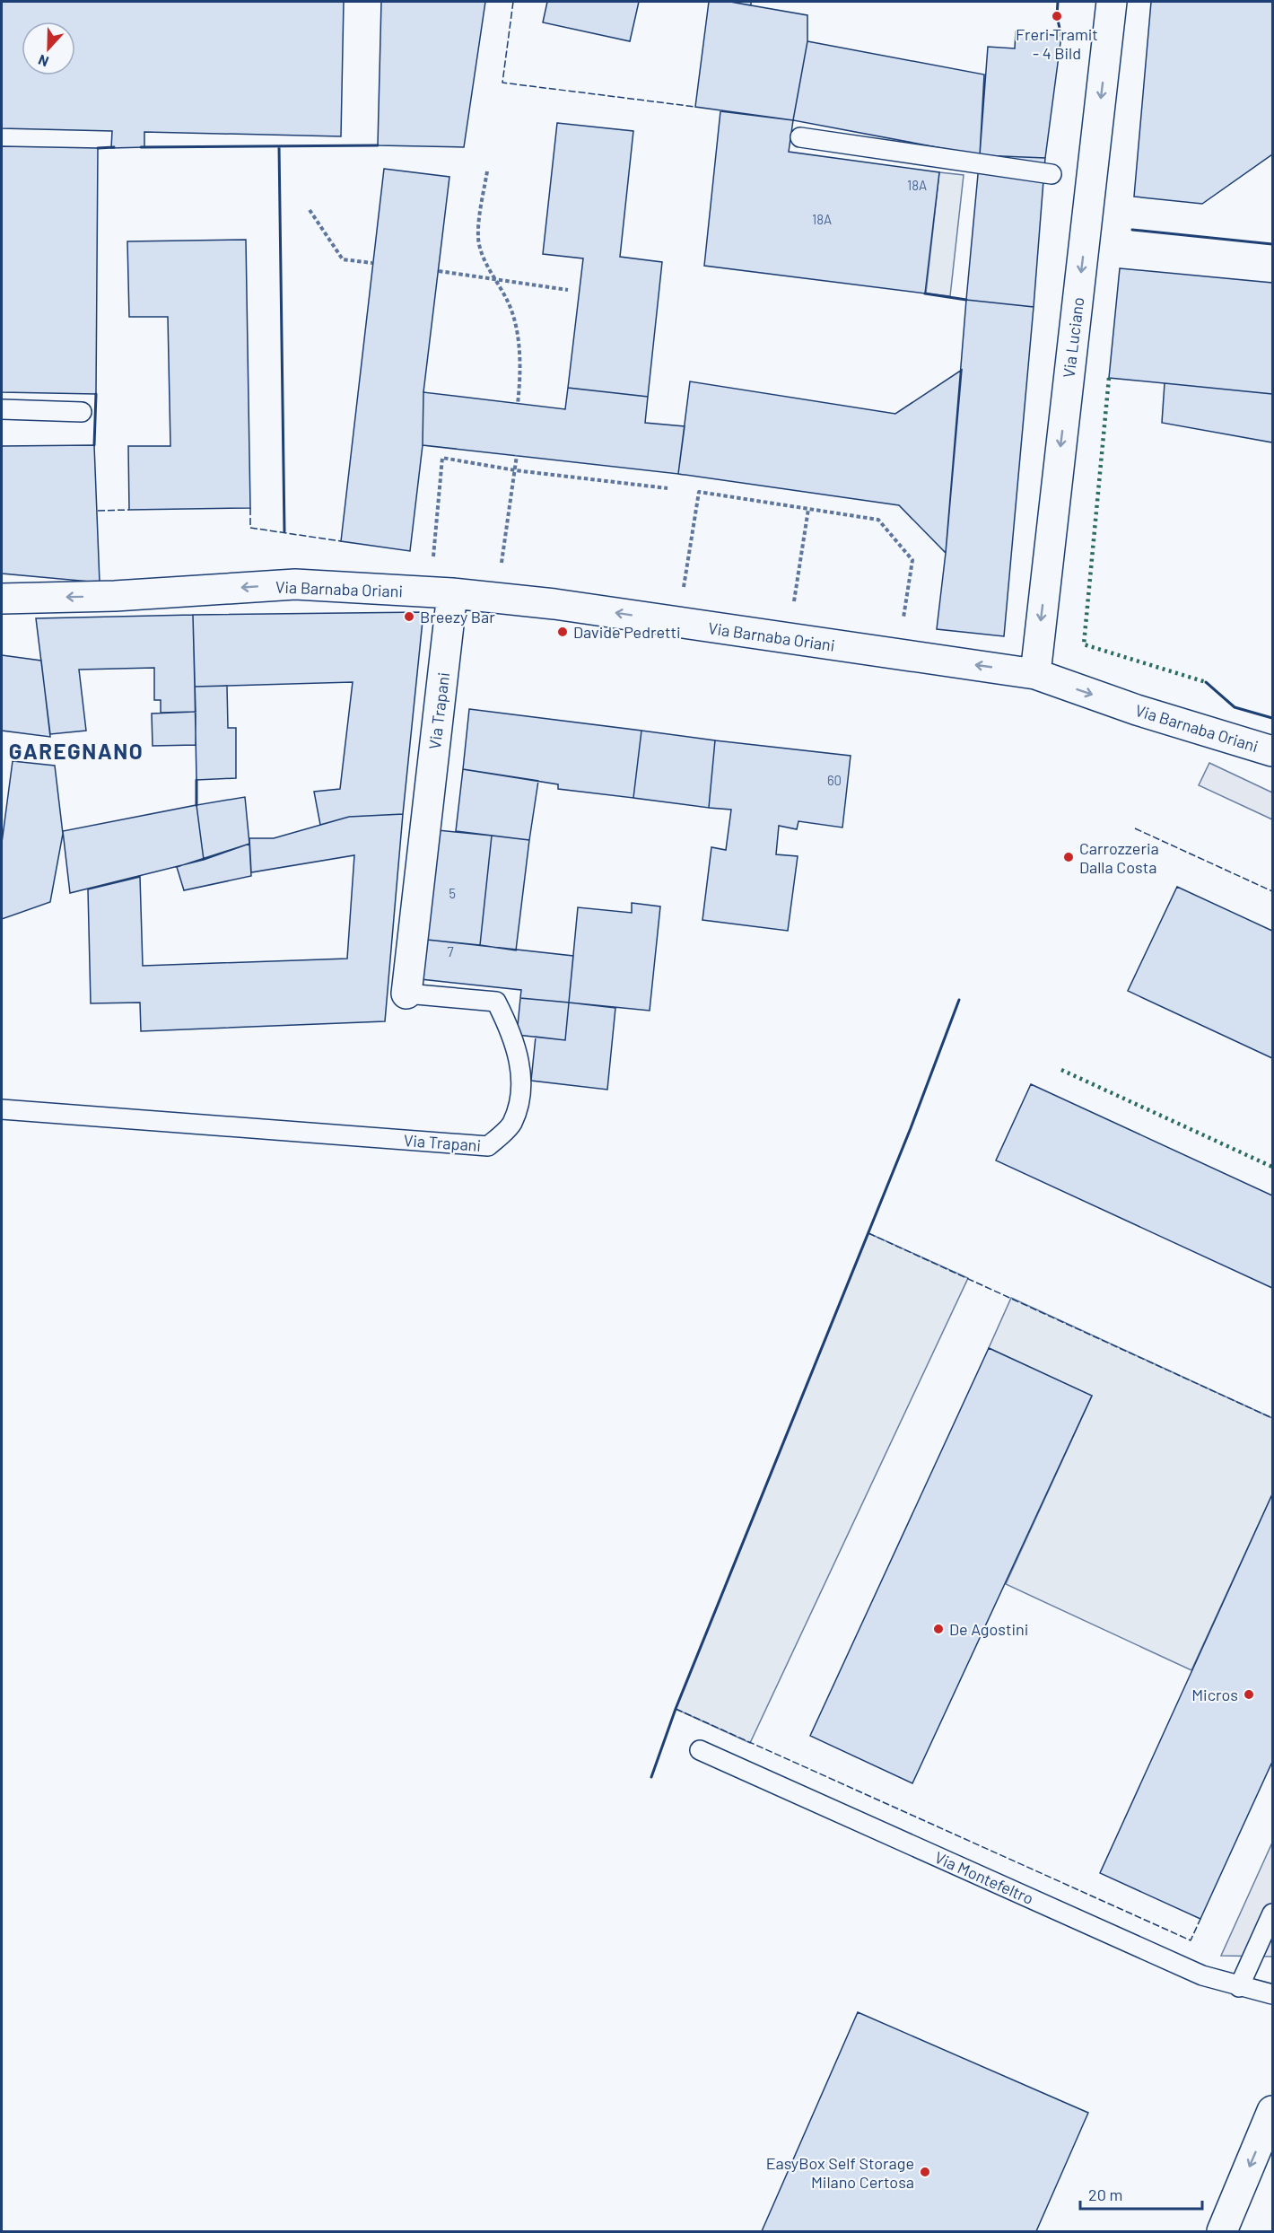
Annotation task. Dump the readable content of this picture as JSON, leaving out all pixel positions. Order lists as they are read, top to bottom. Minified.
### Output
{"streets":{"street":["Via Luciano","Via Barnaba Oriani","Via Trapani"],"lane":["Via Montefeltro"]},"crossings":[["Via Luciano","Via Barnaba Oriani"],["Via Barnaba Oriani","Via Trapani"]],"one_way":["Via Luciano"],"districts":["GAREGNANO"],"places":["Freri Tramit - 4 Bild","Breezy Bar","Davide Pedretti","Carrozzeria Dalla Costa","De Agostini","Micros","EasyBox Self Storage Milano Certosa"],"house_numbers":["18A","18A","60","5","7"],"scale_bar":"20 m","north":"bottom"}
